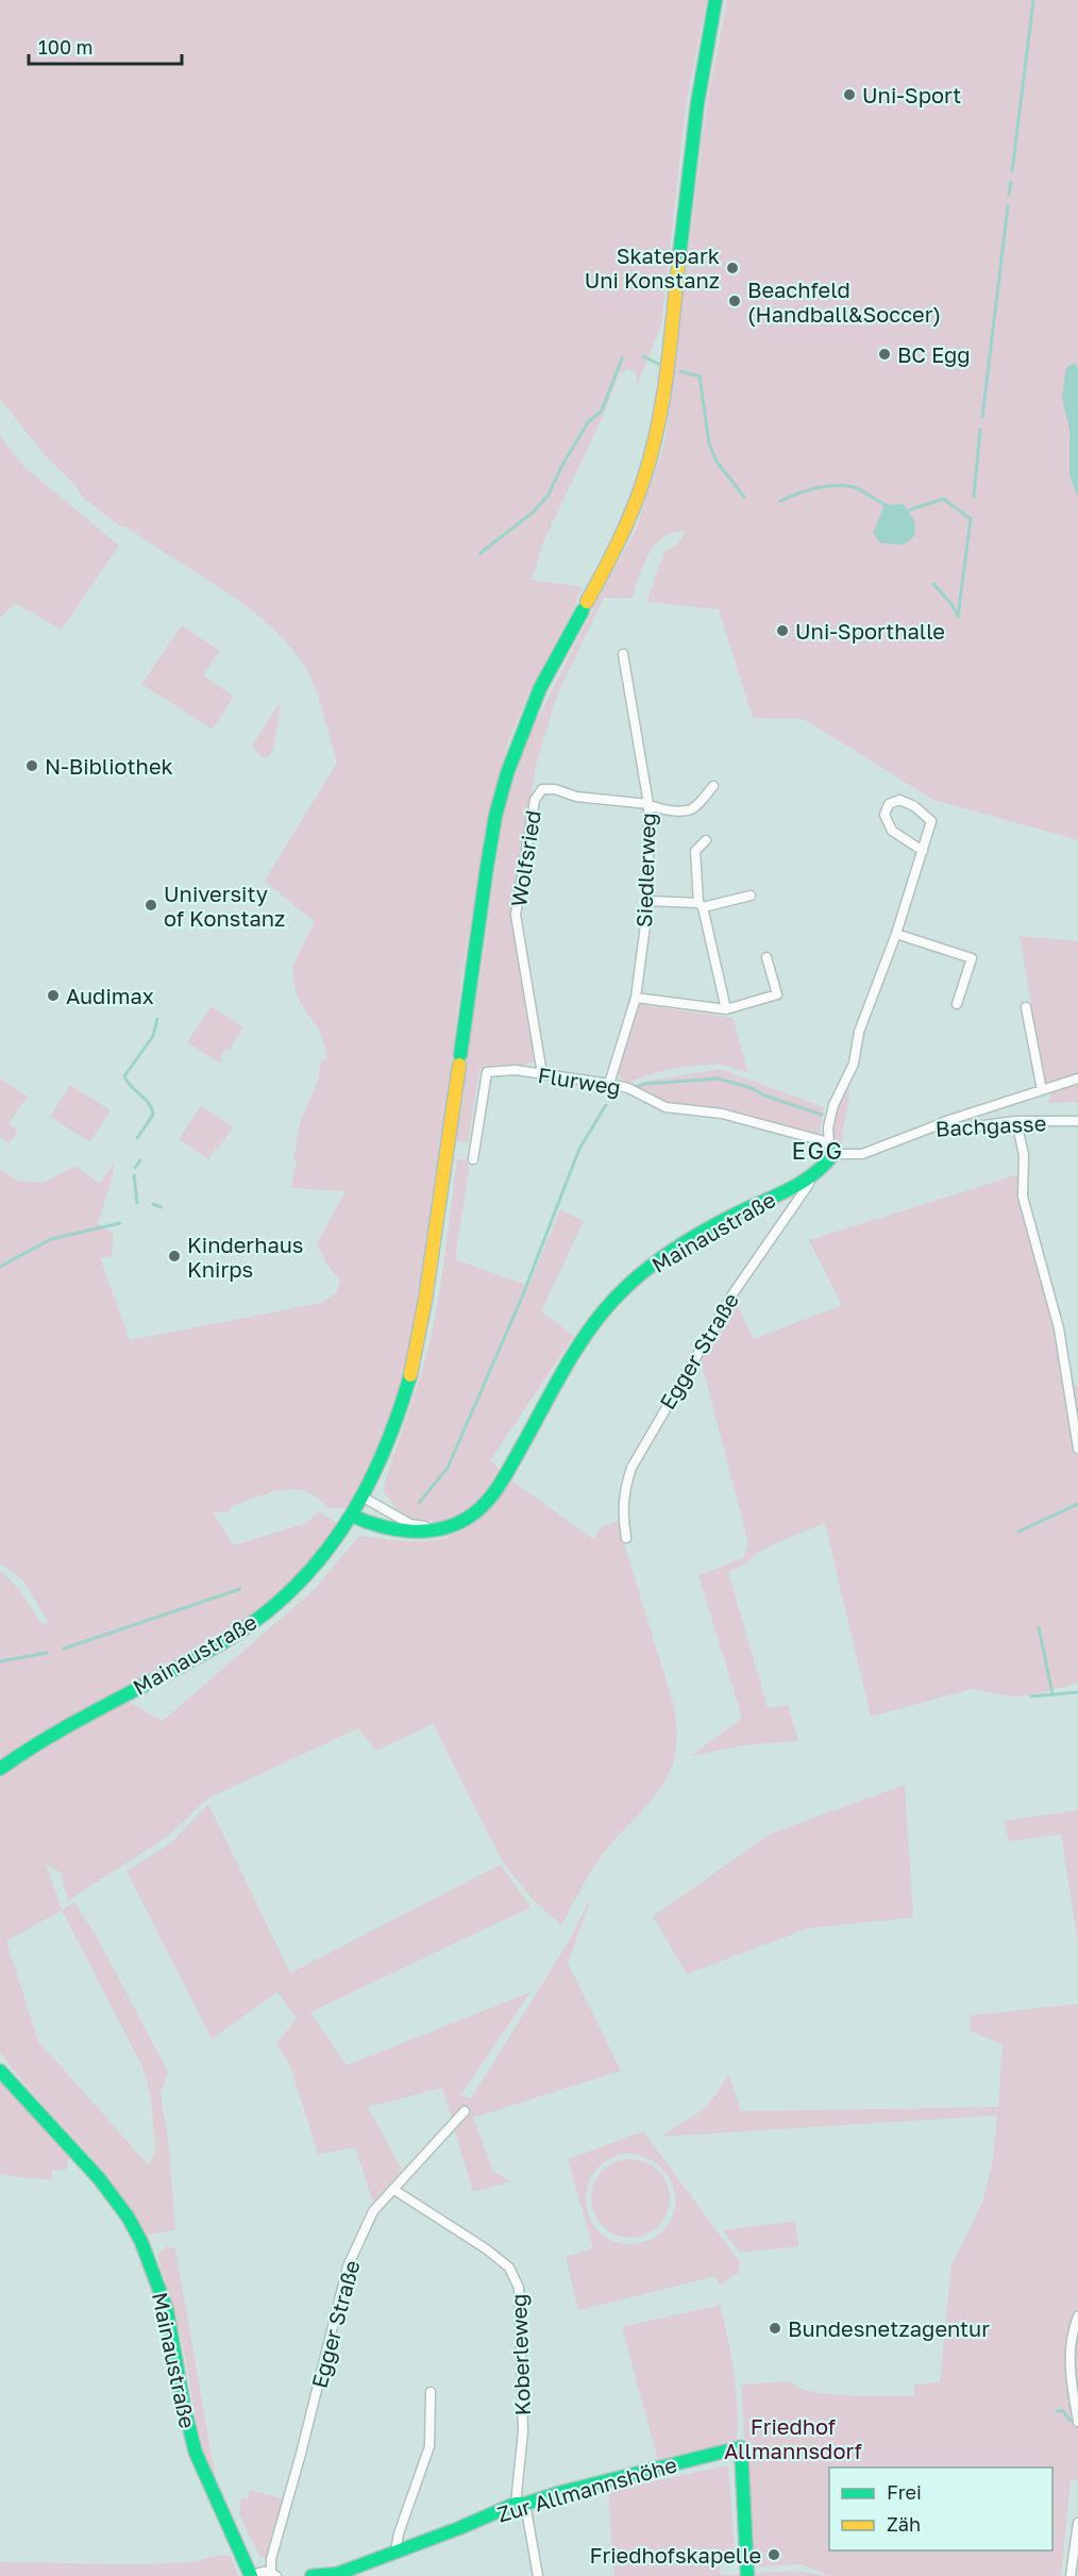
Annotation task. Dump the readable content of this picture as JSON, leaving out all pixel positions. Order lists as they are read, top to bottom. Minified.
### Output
{"streets":{"main road":["Mainaustraße","Zur Allmannshöhe"],"street":["Wolfsried","Siedlerweg","Flurweg","Bachgasse","Egger Straße","Koberleweg"]},"crossings":[["Wolfsried","Siedlerweg"],["Wolfsried","Flurweg"],["Siedlerweg","Flurweg"],["Flurweg","Bachgasse"],["Flurweg","Mainaustraße"],["Bachgasse","Mainaustraße"],["Mainaustraße","Egger Straße"],["Egger Straße","Koberleweg"],["Koberleweg","Zur Allmannshöhe"]],"districts":["EGG"],"parks":["Friedhof Allmannsdorf"],"places":["Uni-Sport","Skatepark Uni Konstanz","Beachfeld (Handball&Soccer)","BC Egg","Uni-Sporthalle","N-Bibliothek","University of Konstanz","Audimax","Kinderhaus Knirps","Bundesnetzagentur","Friedhofskapelle"],"legend":["Frei","Zäh"],"scale_bar":"100 m"}
